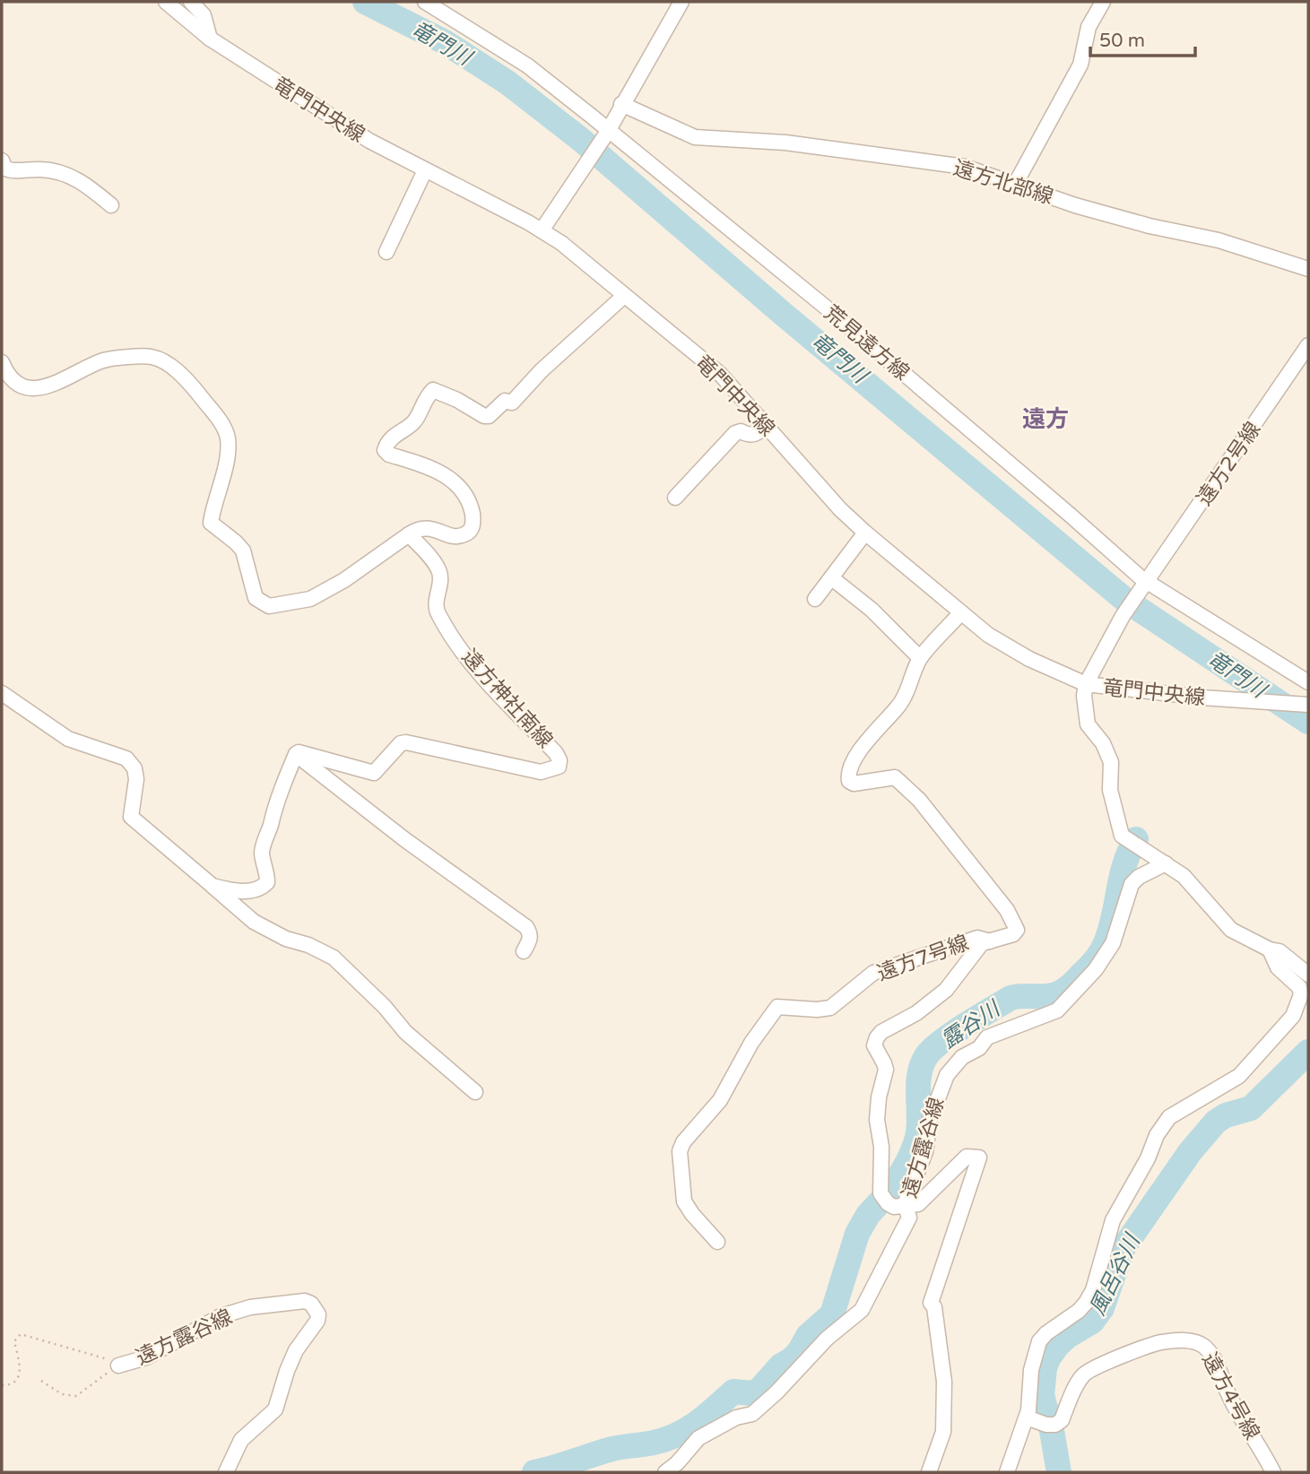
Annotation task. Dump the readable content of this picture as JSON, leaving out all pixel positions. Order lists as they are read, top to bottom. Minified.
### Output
{"streets":{"street":["竜門中央線","遠方北部線","荒見遠方線","遠方2号線","遠方神社南線","遠方7号線","遠方露谷線","遠方4号線"]},"crossings":[["竜門中央線","遠方2号線"],["竜門中央線","遠方7号線"],["荒見遠方線","遠方2号線"]],"districts":["遠方"],"water":["竜門川","露谷川","風呂谷川"],"scale_bar":"50 m"}
